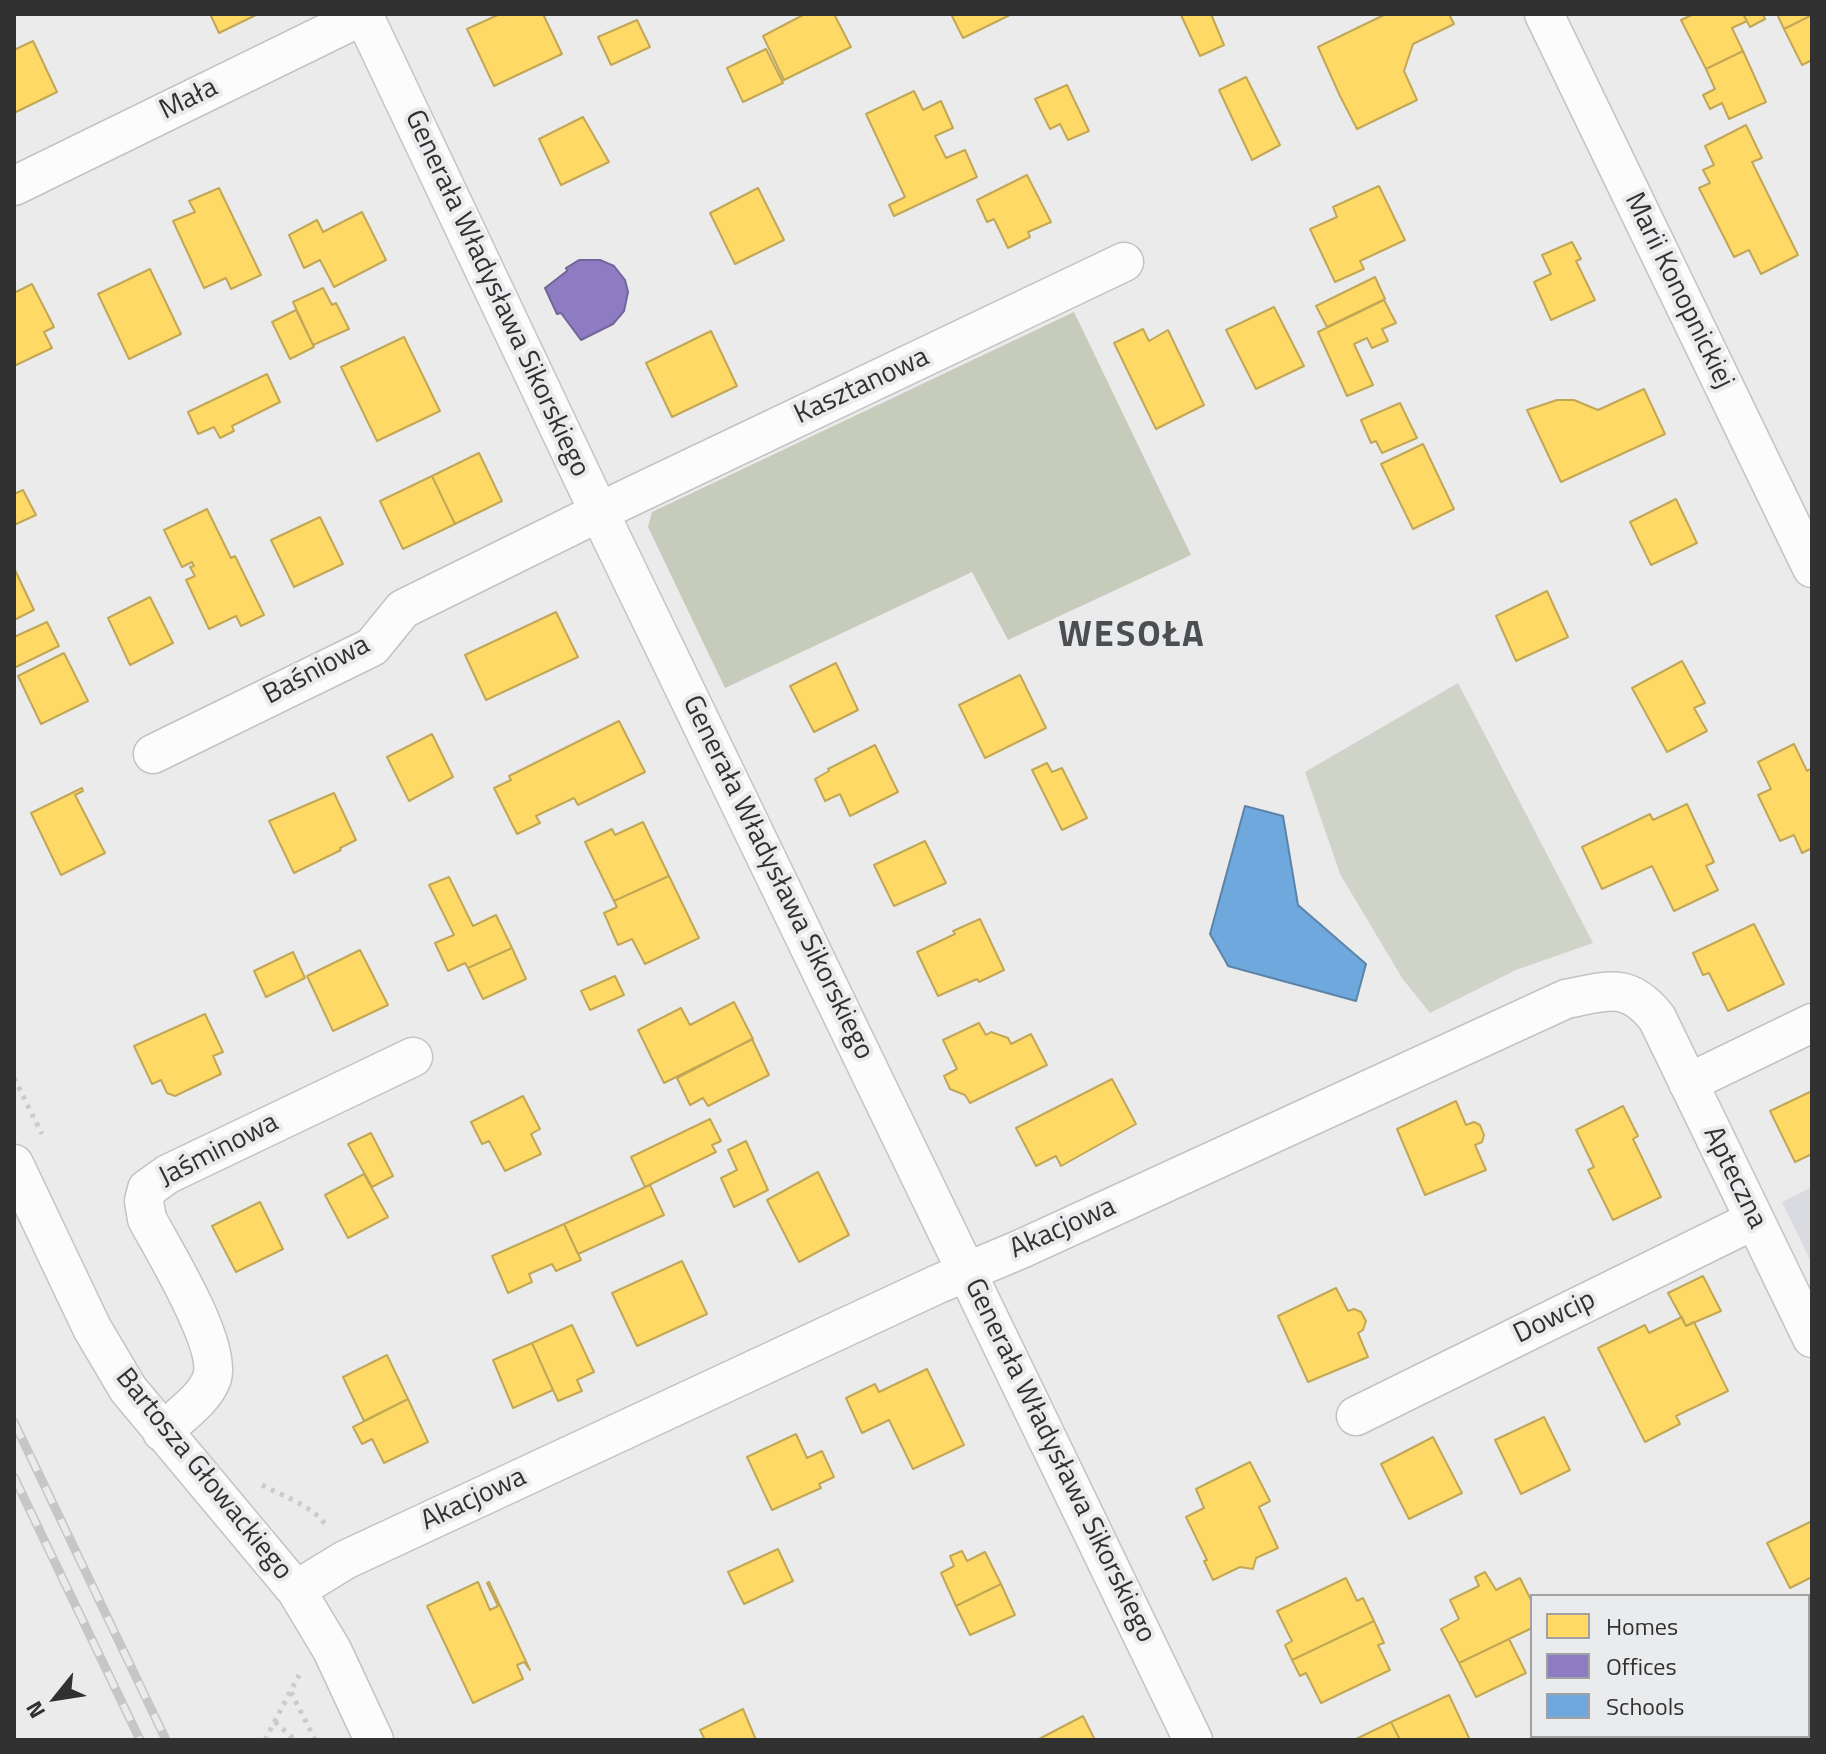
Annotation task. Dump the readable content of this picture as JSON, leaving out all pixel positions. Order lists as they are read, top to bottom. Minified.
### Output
{"streets":{"street":["Mała","Marii Konopnickiej","Generała Władysława Sikorskiego","Kasztanowa","Baśniowa","Jaśminowa","Apteczna","Akacjowa","Dowcip","Bartosza Głowackiego"]},"crossings":[["Mała","Generała Władysława Sikorskiego"],["Generała Władysława Sikorskiego","Kasztanowa"],["Generała Władysława Sikorskiego","Baśniowa"],["Generała Władysława Sikorskiego","Akacjowa"],["Kasztanowa","Baśniowa"],["Jaśminowa","Bartosza Głowackiego"],["Apteczna","Akacjowa"],["Apteczna","Dowcip"],["Akacjowa","Bartosza Głowackiego"]],"districts":["WESOŁA"],"legend":["Homes","Offices","Schools"],"north":"bottom left"}
